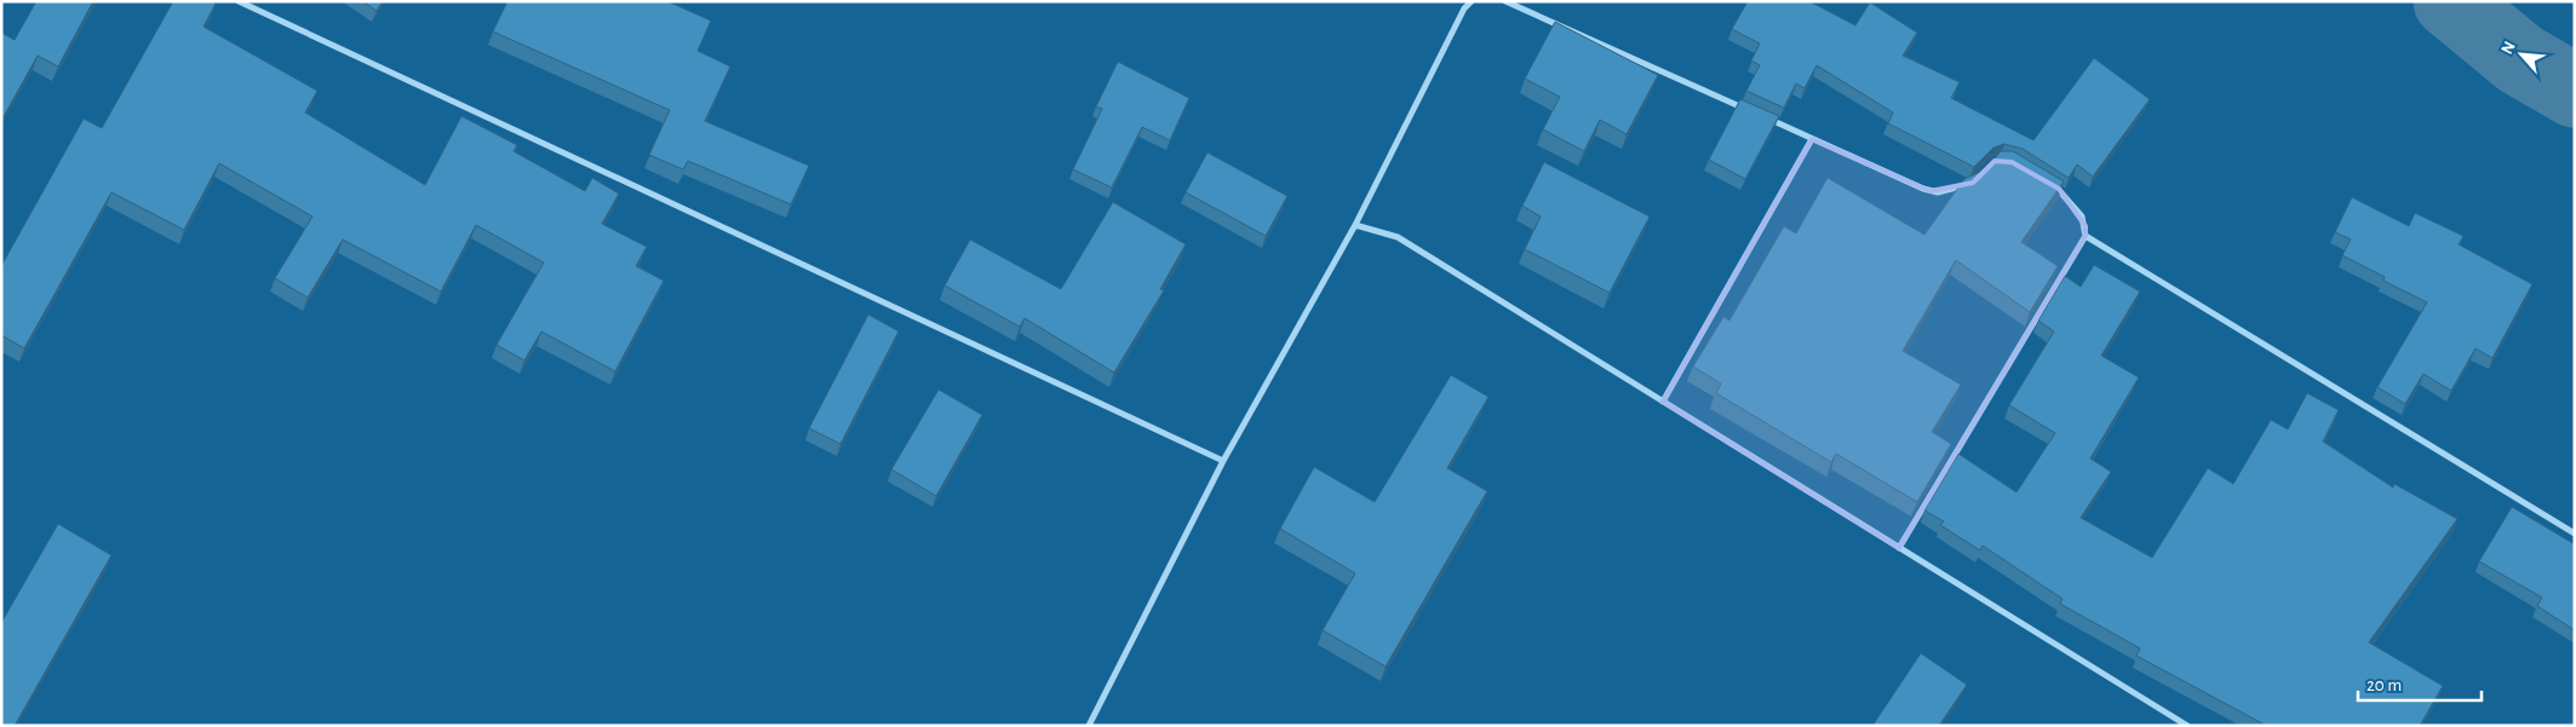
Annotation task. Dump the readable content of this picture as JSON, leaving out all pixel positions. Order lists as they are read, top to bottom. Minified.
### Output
{"scale_bar":"20 m","north":"top left"}
